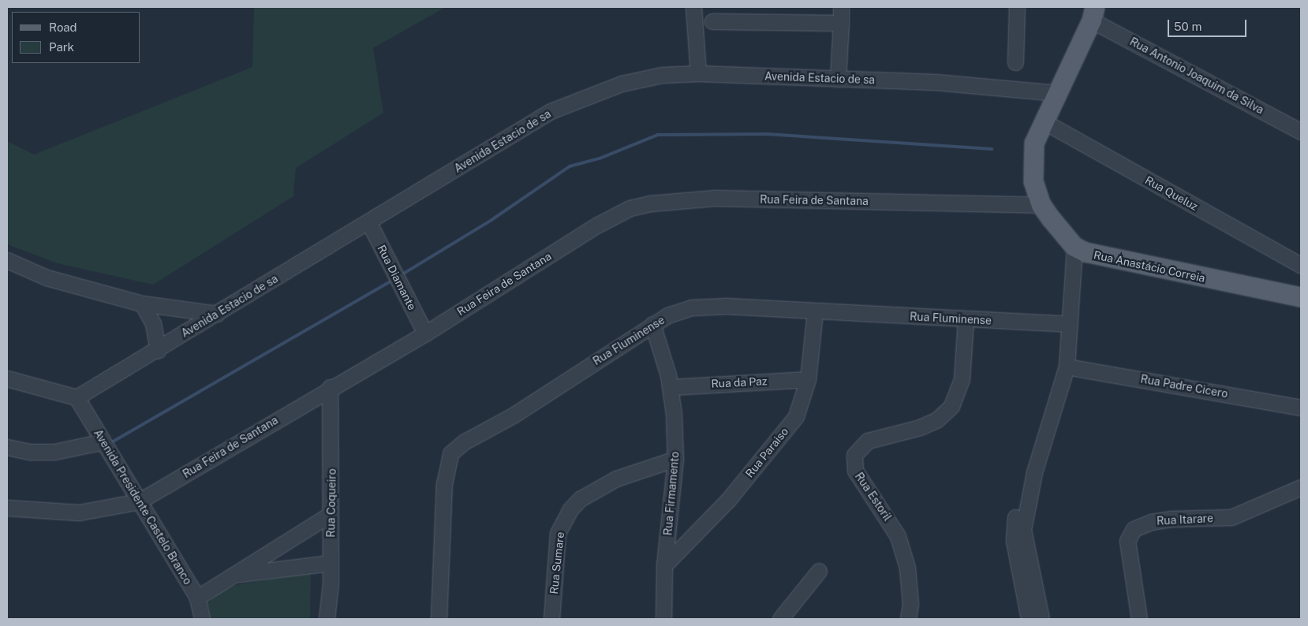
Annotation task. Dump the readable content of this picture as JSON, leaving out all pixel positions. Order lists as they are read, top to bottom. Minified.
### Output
{"streets":{"main road":["Rua Anastácio Correia"],"street":["Rua Antonio Joaquim da Silva","Avenida Estacio de sa","Rua Queluz","Rua Feira de Santana","Rua Diamante","Rua Fluminense","Rua da Paz","Rua Padre Cicero","Rua Paraiso","Rua Firmamento","Rua Estoril","Rua Coqueiro","Avenida Presidente Castelo Branco","Rua Itarare","Rua Sumare"]},"crossings":[["Avenida Estacio de sa","Rua Diamante"],["Avenida Estacio de sa","Avenida Presidente Castelo Branco"],["Rua Feira de Santana","Rua Diamante"],["Rua Feira de Santana","Rua Coqueiro"],["Rua Feira de Santana","Avenida Presidente Castelo Branco"],["Rua Fluminense","Rua Paraiso"],["Rua Fluminense","Rua Firmamento"],["Rua Fluminense","Rua Estoril"],["Rua da Paz","Rua Paraiso"],["Rua da Paz","Rua Firmamento"],["Rua Paraiso","Rua Firmamento"],["Rua Firmamento","Rua Sumare"]],"legend":["Road","Park"],"scale_bar":"50 m"}
